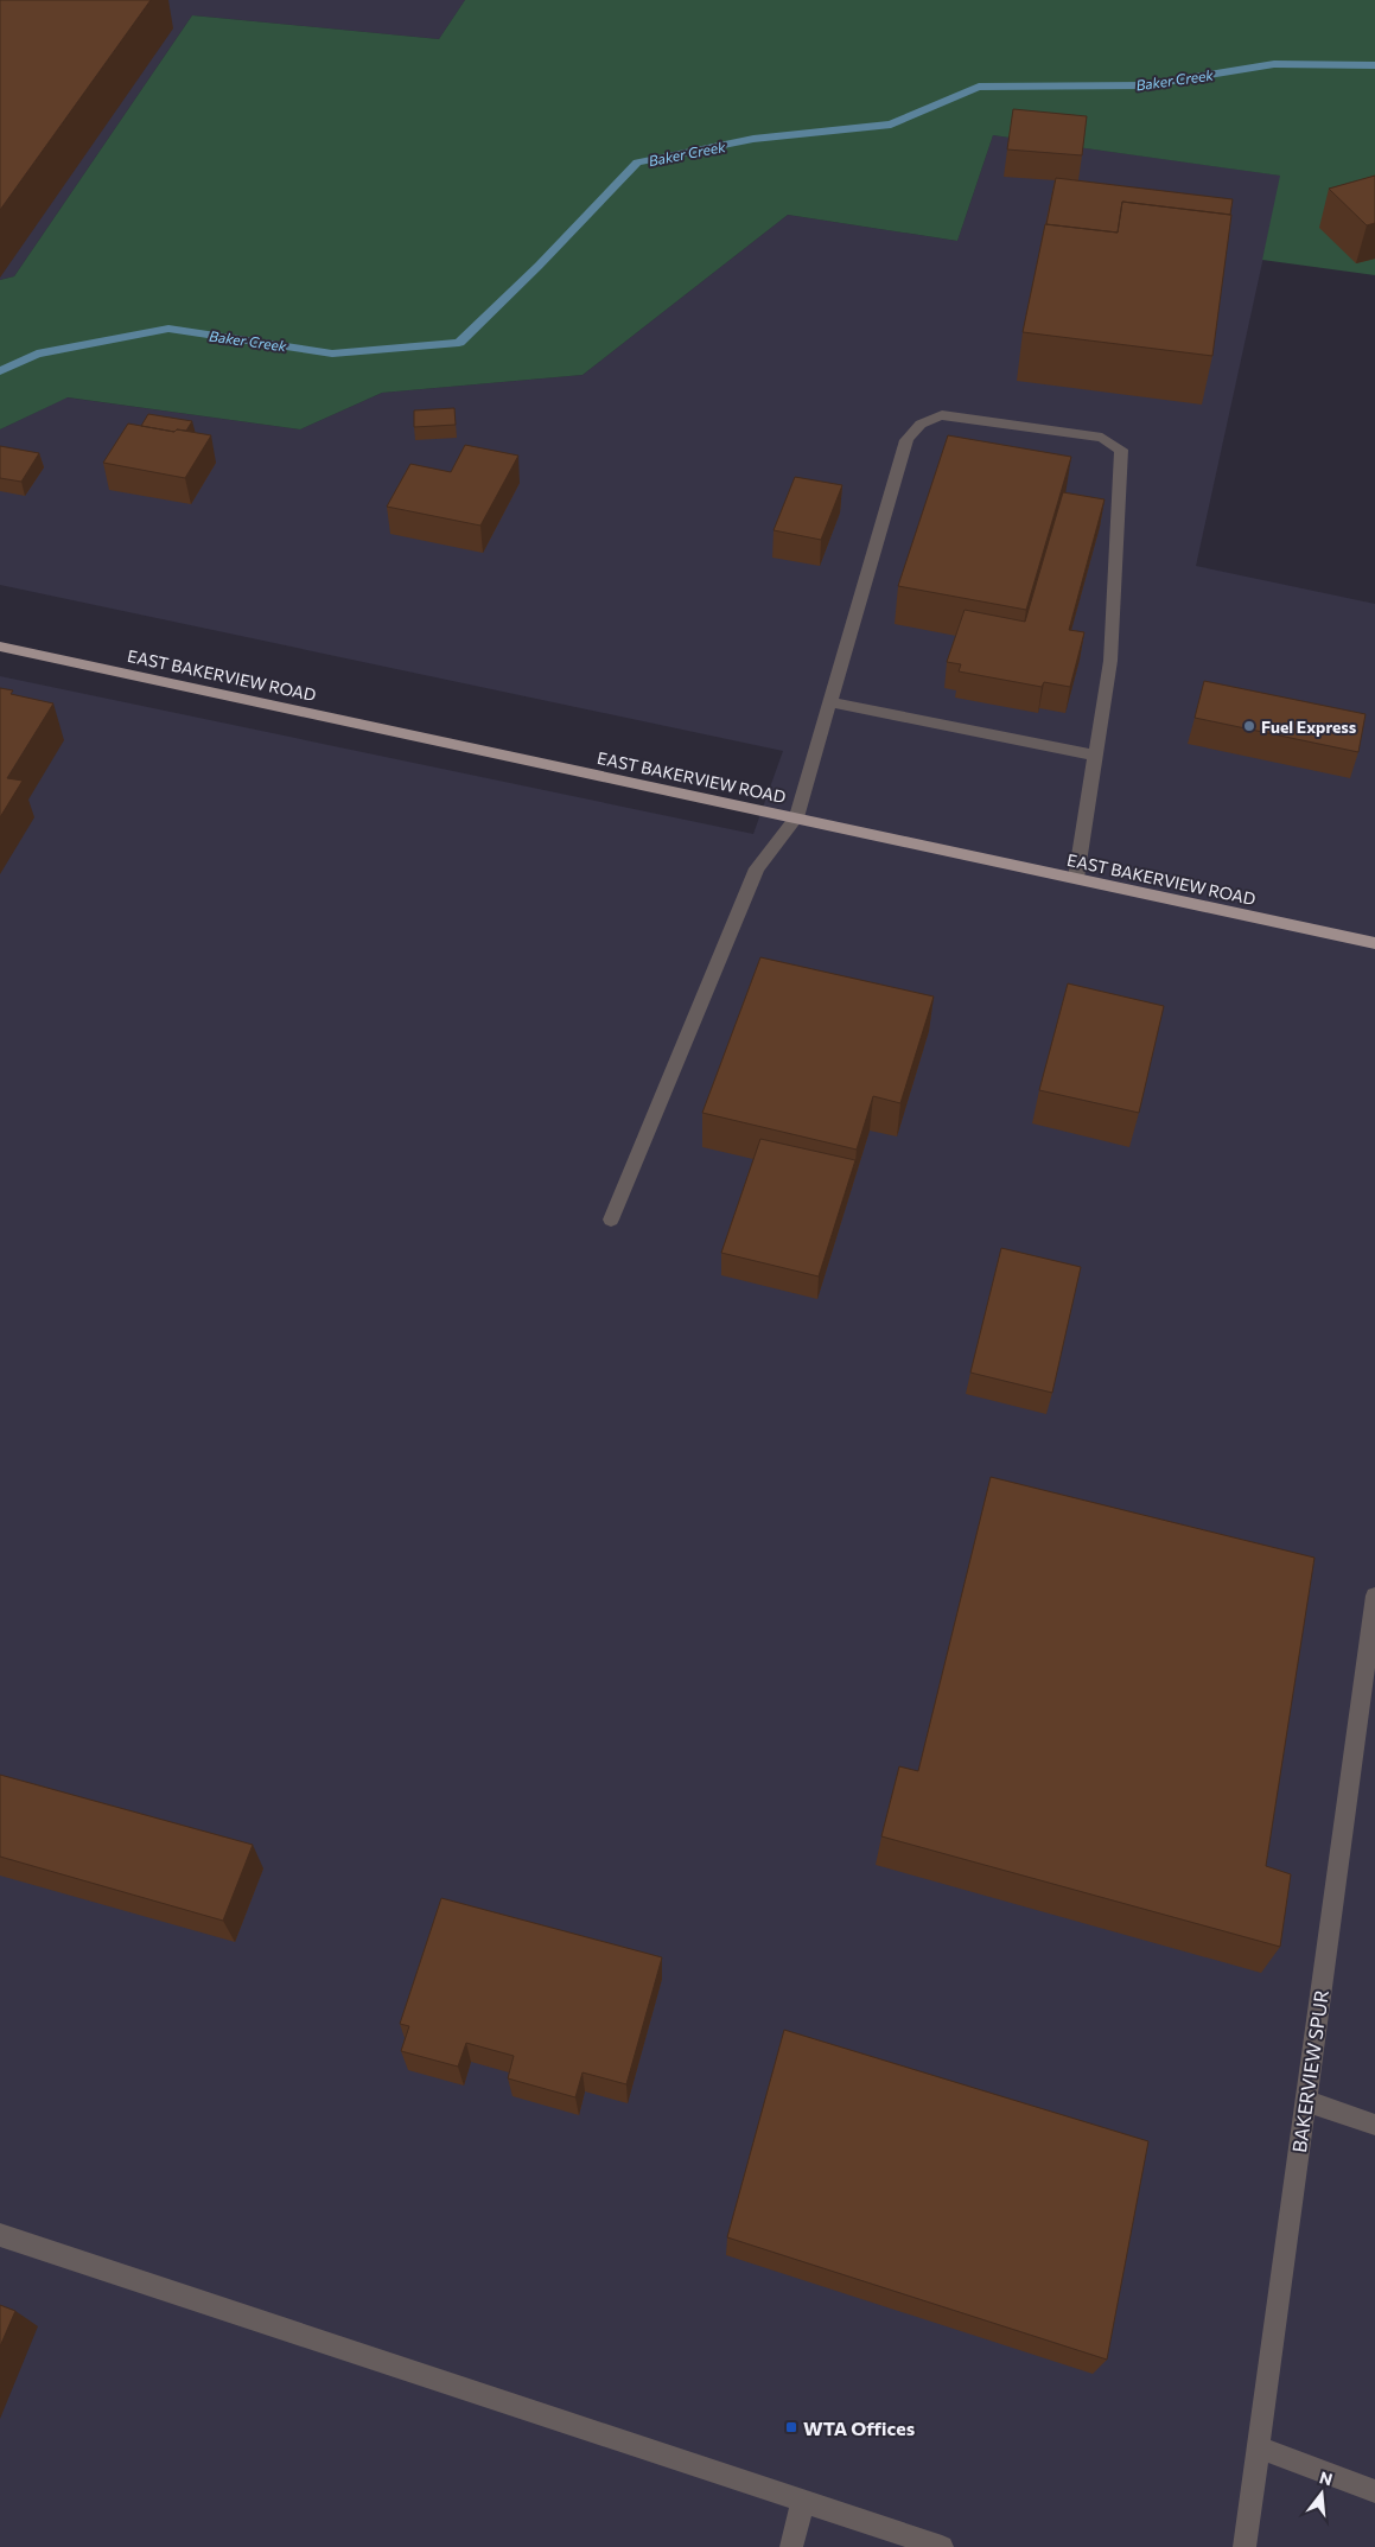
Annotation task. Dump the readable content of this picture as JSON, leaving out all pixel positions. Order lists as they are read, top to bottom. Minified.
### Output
{"streets":{"main road":["EAST BAKERVIEW ROAD"],"street":["BAKERVIEW SPUR"]},"water":["Baker Creek"],"places":{"other":["Fuel Express"],"transit":["WTA Offices"]},"north":"top"}
